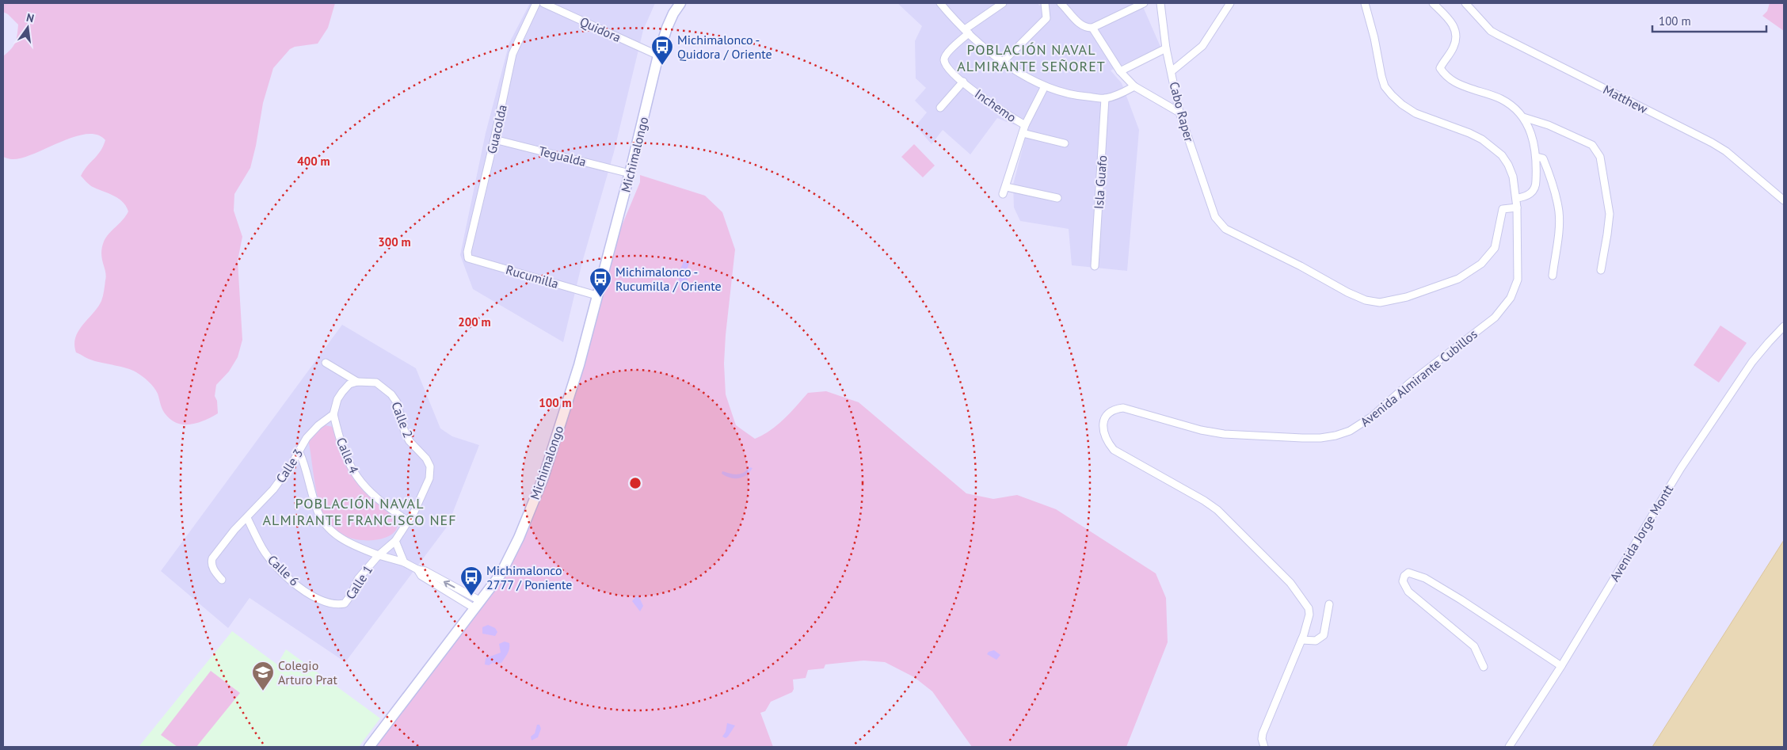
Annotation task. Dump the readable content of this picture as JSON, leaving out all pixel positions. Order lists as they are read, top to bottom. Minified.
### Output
{"streets":{"main road":["Michimalongo"],"street":["Quidora","Matthew","Inchemo","Cabo Raper","Guacolda","Tegualda","Isla Guafo","Rucumilla","Avenida Almirante Cubillos","Calle 2","Calle 4","Calle 3","Avenida Jorge Montt","Calle 6","Calle 1"]},"crossings":[["Quidora","Michimalongo"],["Cabo Raper","Avenida Almirante Cubillos"],["Guacolda","Tegualda"],["Guacolda","Rucumilla"],["Michimalongo","Tegualda"],["Michimalongo","Rucumilla"],["Michimalongo","Calle 1"],["Calle 2","Calle 1"],["Calle 4","Calle 3"],["Calle 4","Calle 1"],["Calle 3","Calle 6"],["Calle 6","Calle 1"]],"districts":["POBLACIÓN NAVAL ALMIRANTE SEÑORET","POBLACIÓN NAVAL ALMIRANTE FRANCISCO NEF"],"places":{"bus stop":["Michimalonco - Quidora / Oriente","Michimalonco - Rucumilla / Oriente","Michimalonco 2777 / Poniente"],"school or university":["Colegio Arturo Prat"]},"scale_bar":"100 m","north":"top","rings":["400 m","300 m","200 m","100 m"]}
